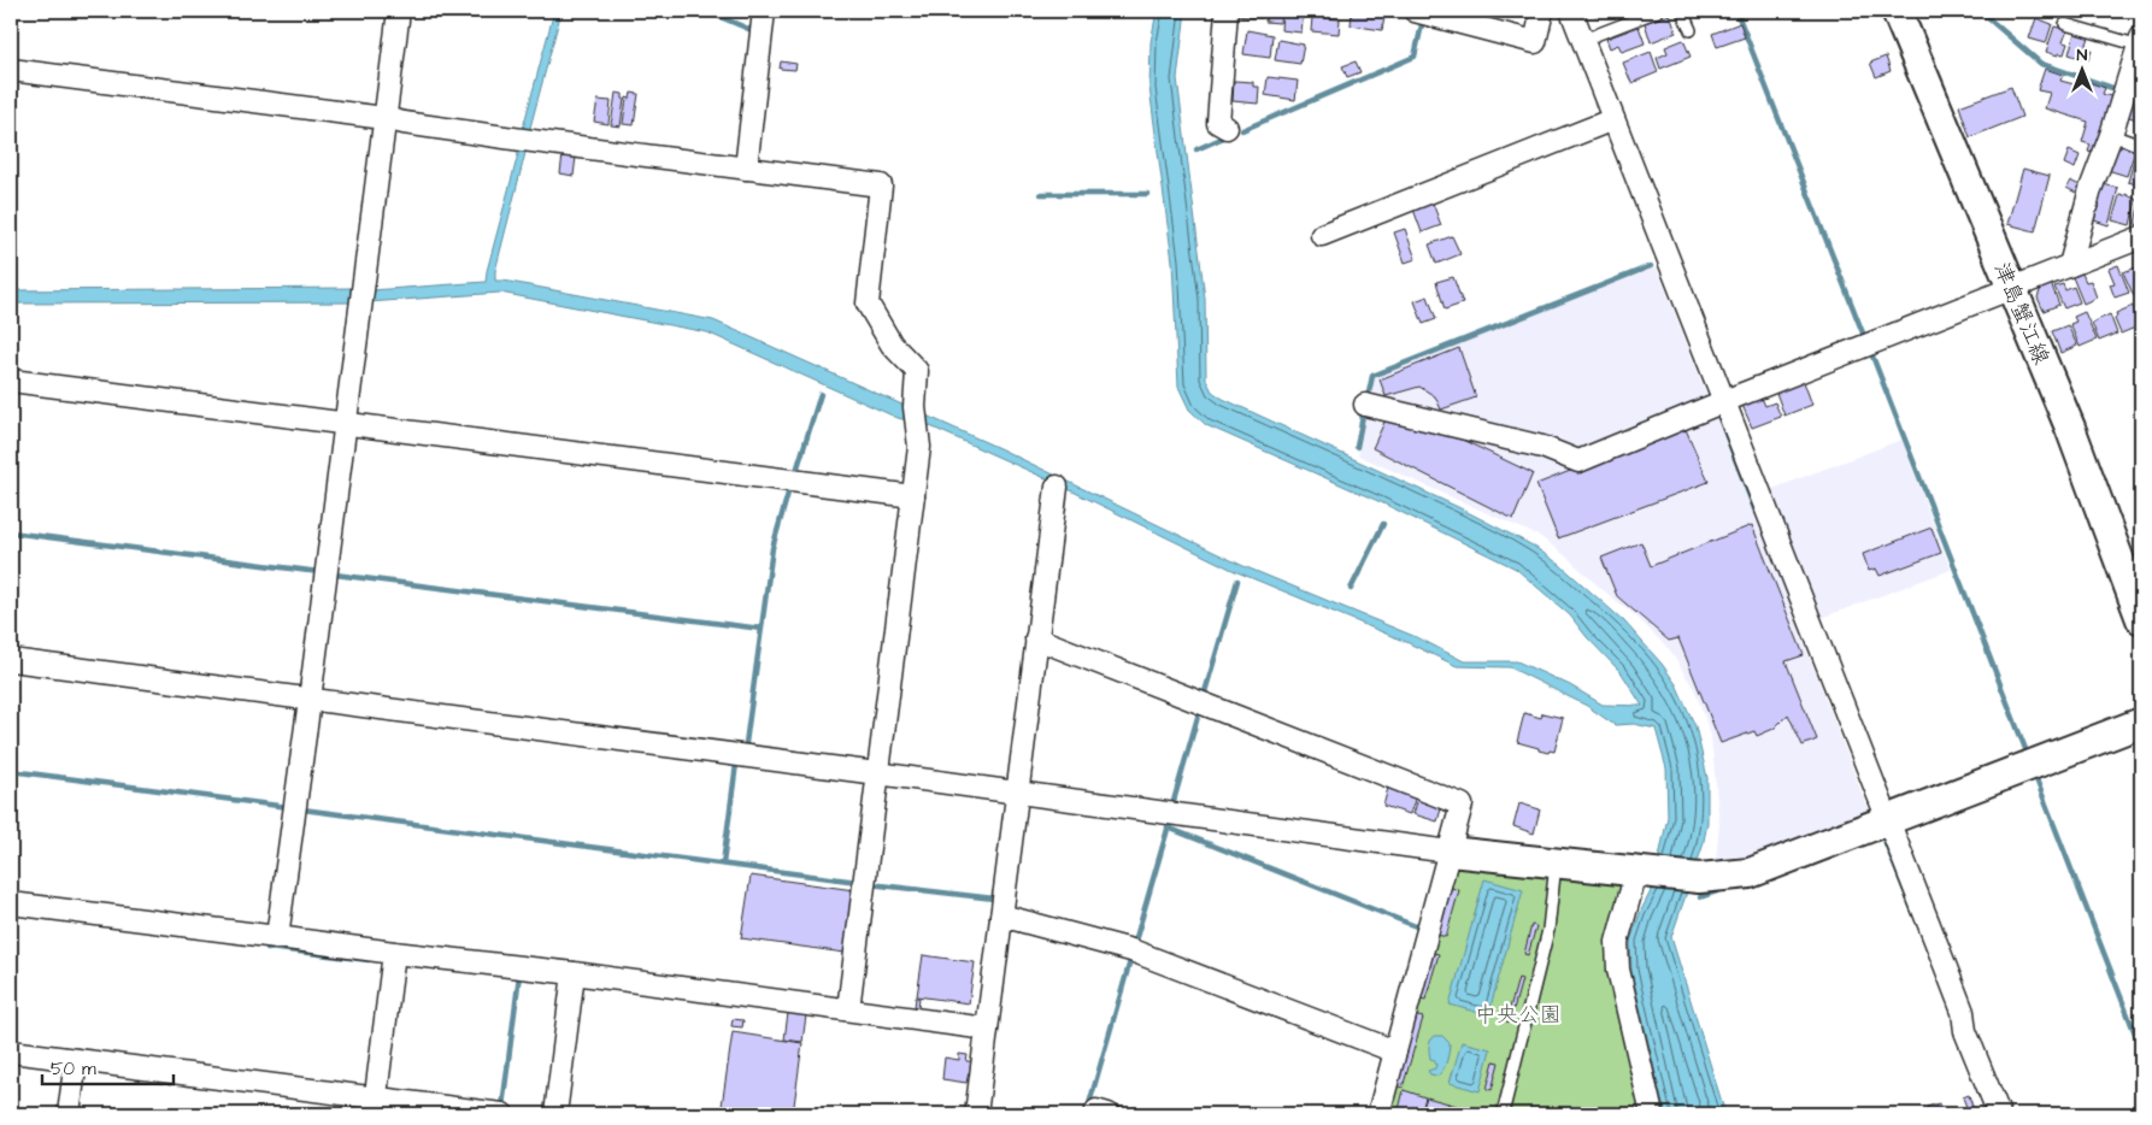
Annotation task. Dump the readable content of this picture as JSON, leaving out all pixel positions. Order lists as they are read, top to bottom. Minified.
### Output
{"streets":{"street":["津島蟹江線"]},"parks":["中央公園"],"scale_bar":"50 m","north":"top"}
